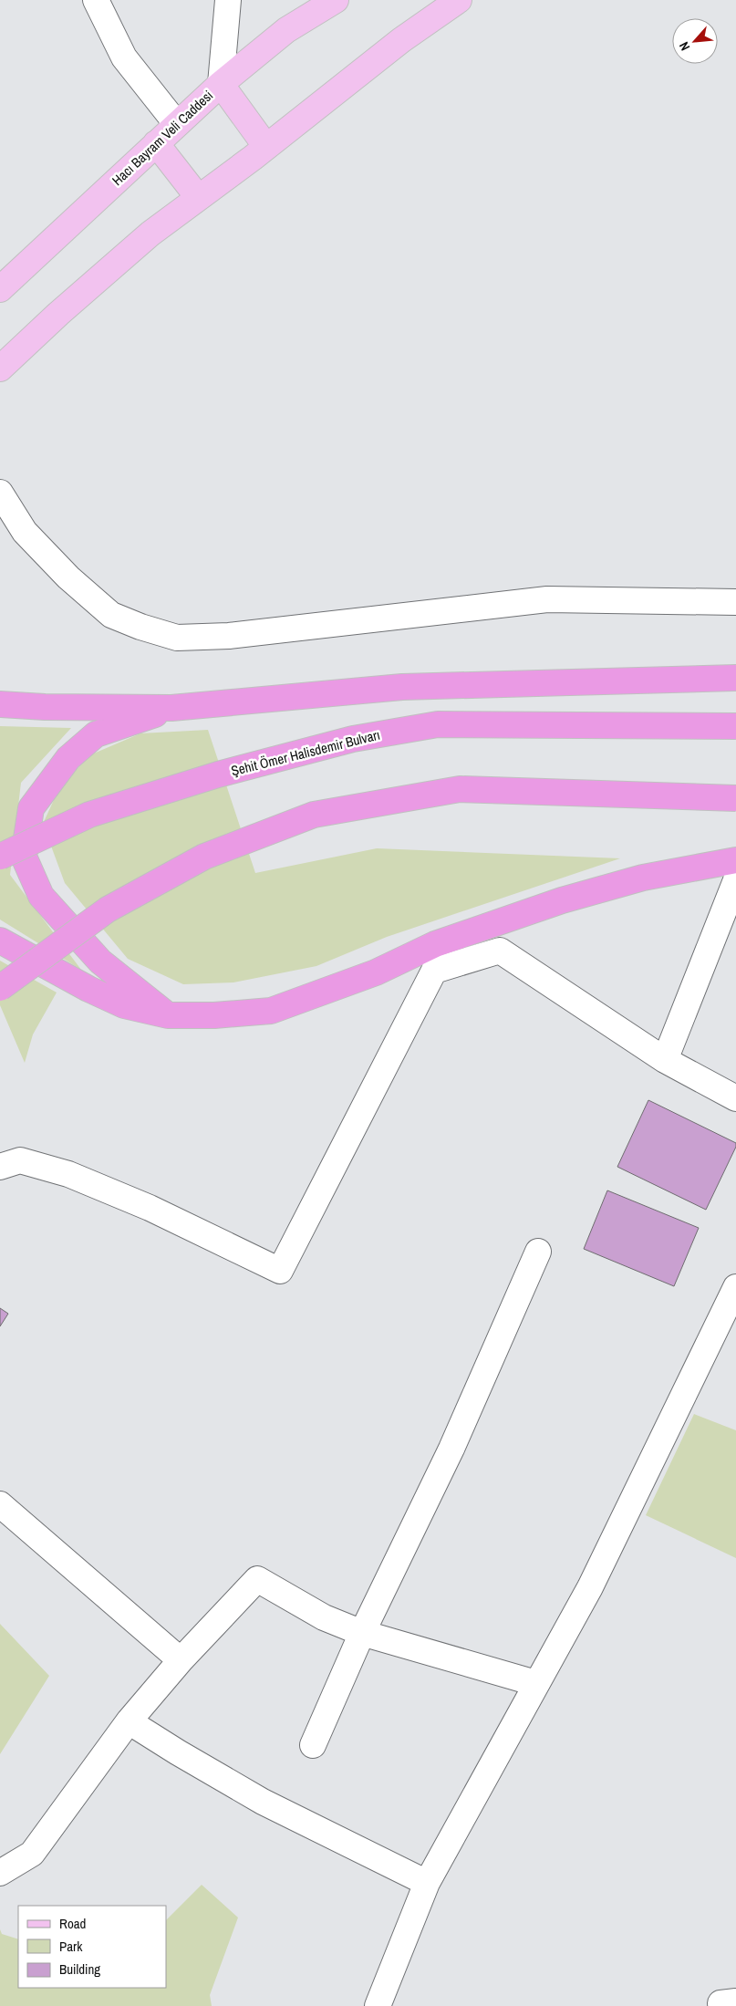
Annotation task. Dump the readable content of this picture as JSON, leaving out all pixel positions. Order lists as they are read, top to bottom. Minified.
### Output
{"streets":{"highway":["Şehit Ömer Halisdemir Bulvarı"],"main road":["Hacı Bayram Veli Caddesi"]},"legend":["Road","Park","Building"],"north":"bottom left"}
